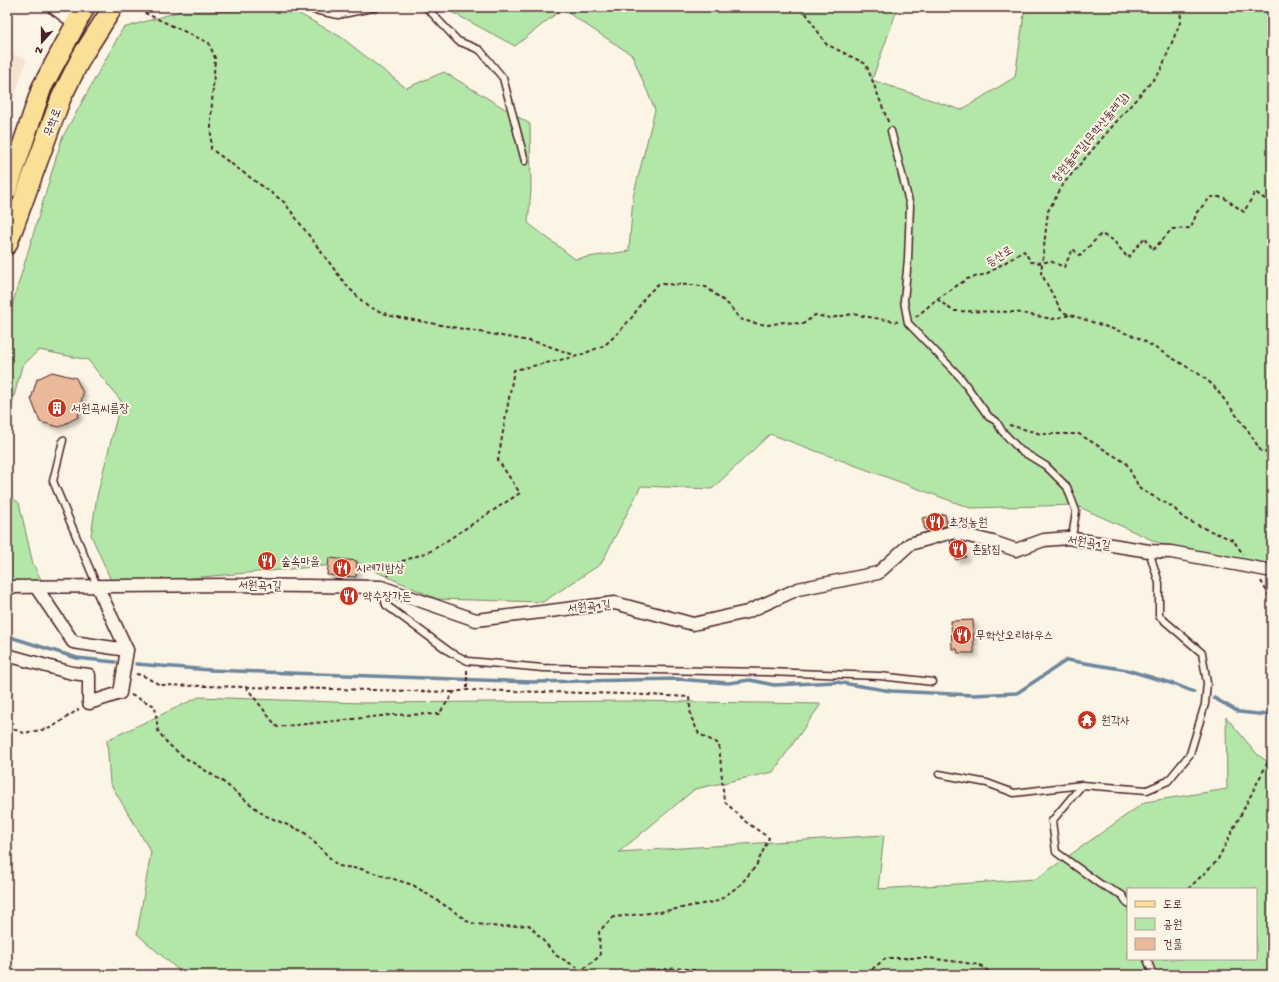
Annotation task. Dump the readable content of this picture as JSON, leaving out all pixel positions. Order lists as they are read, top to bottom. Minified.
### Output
{"streets":{"main road":["무학로"],"street":["서원곡1길"],"path":["창원둘레길(무학산둘레길)","등산로"]},"crossings":[["창원둘레길(무학산둘레길)","등산로"]],"places":{"building":["서원곡씨름장"],"restaurant":["초정농원","촌닭집","숲속마을","시레기밥상","약수장가든","무학산오리하우스"],"temple":["원각사"]},"legend":["도로","공원","건물"],"north":"bottom"}
